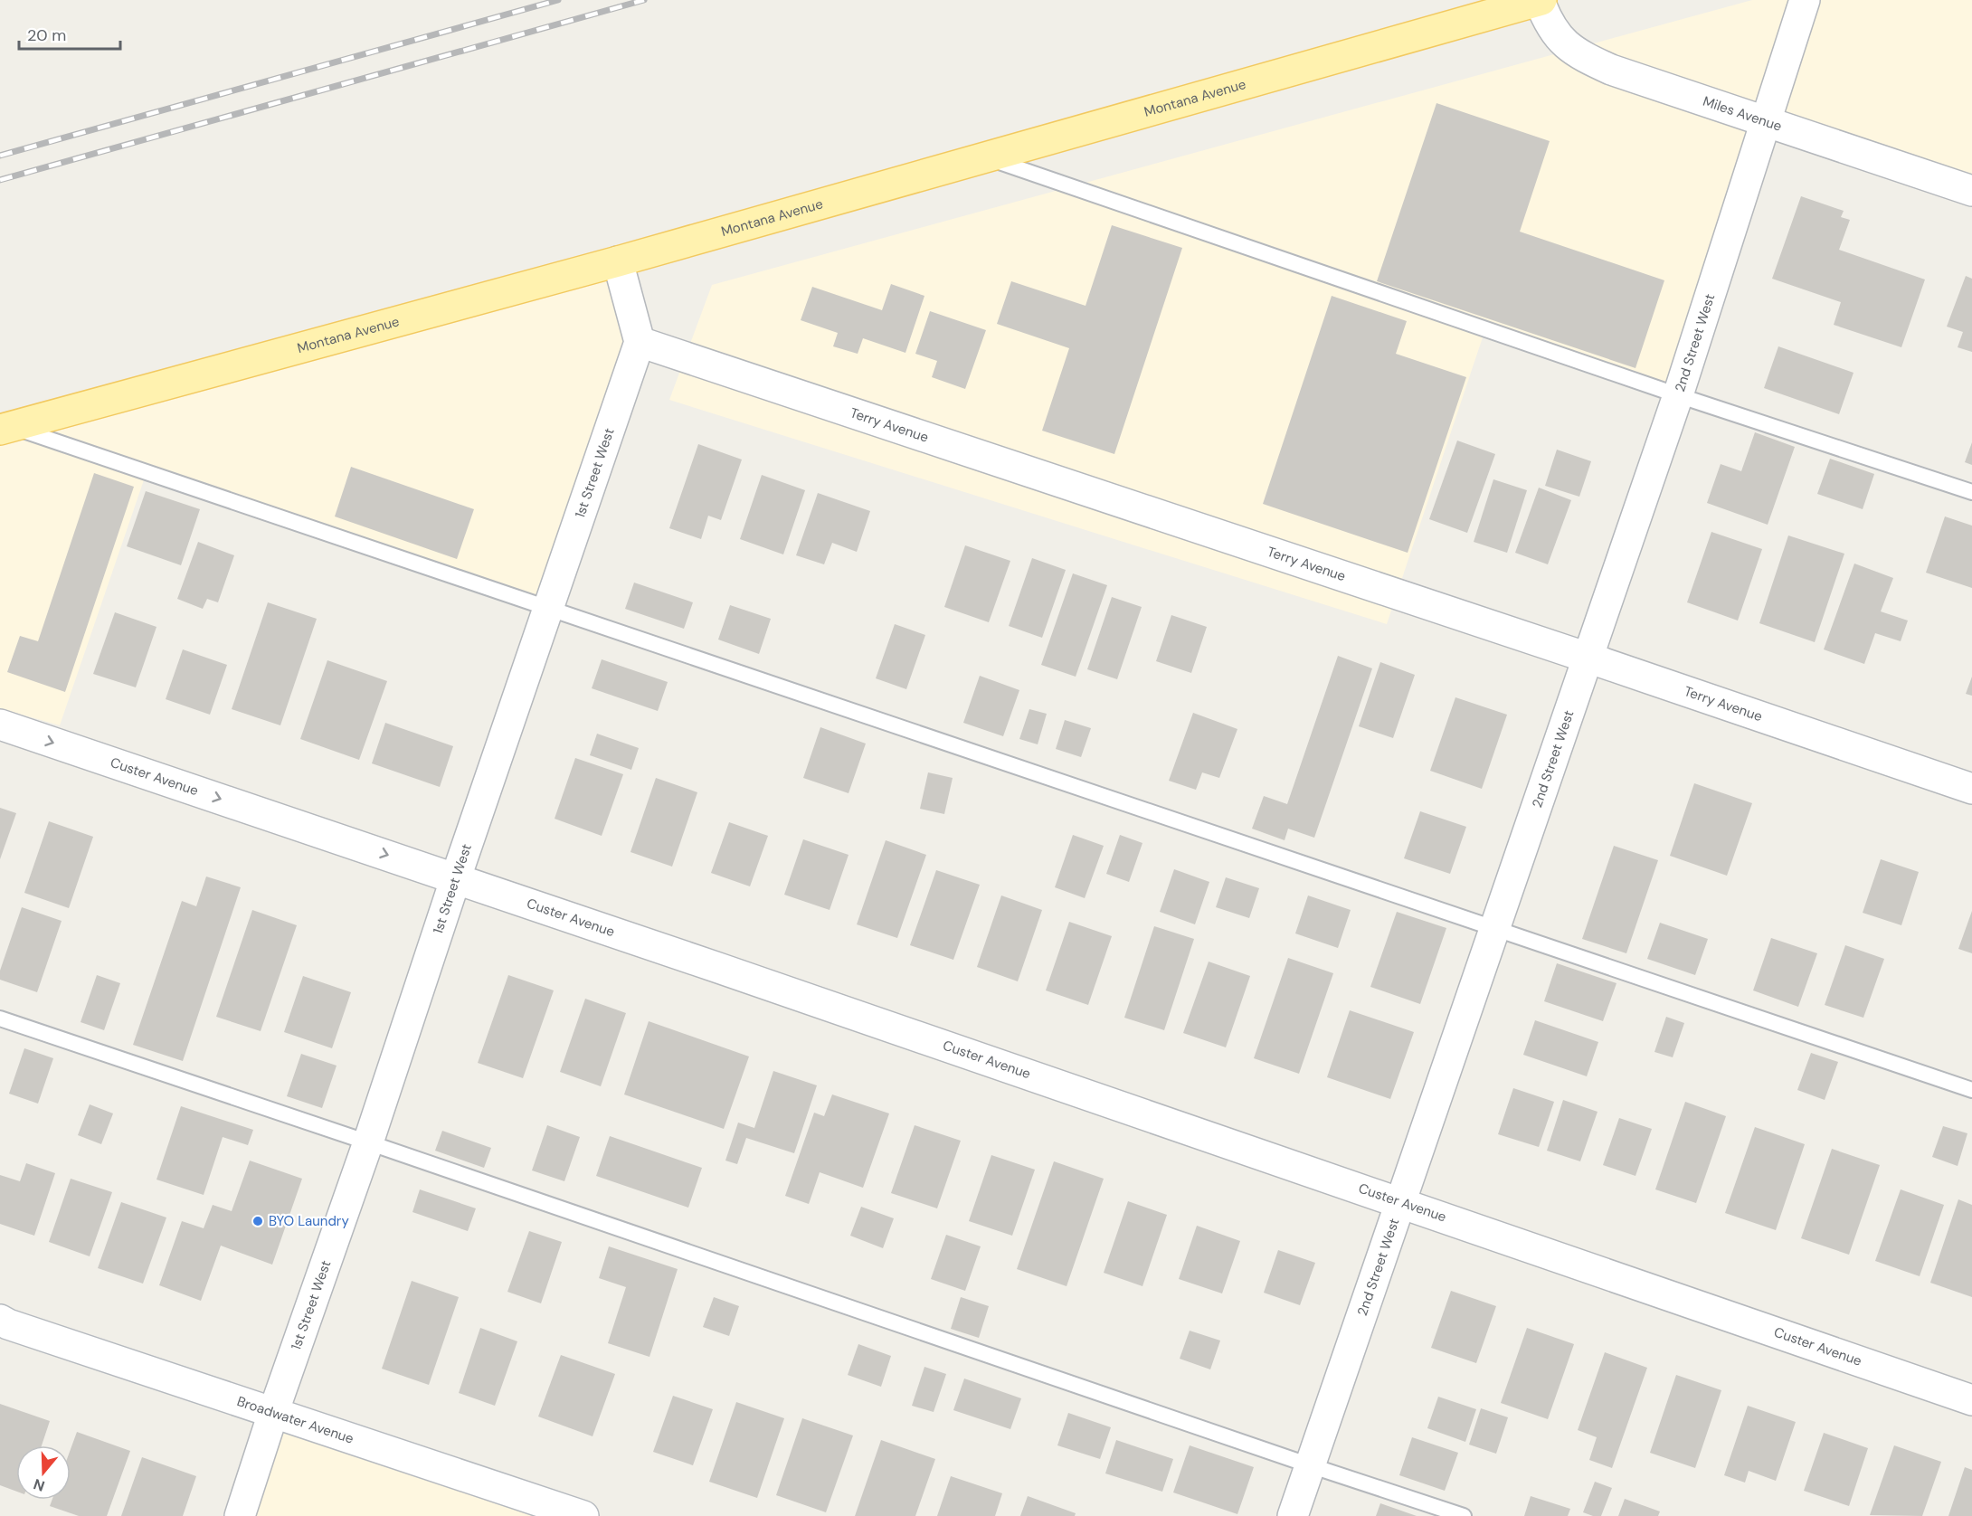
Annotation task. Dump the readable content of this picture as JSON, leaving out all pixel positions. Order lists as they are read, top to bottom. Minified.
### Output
{"streets":{"main road":["Montana Avenue"],"street":["Miles Avenue","2nd Street West","Terry Avenue","1st Street West","Custer Avenue","Broadwater Avenue"]},"crossings":[["Montana Avenue","Miles Avenue"],["Miles Avenue","2nd Street West"],["2nd Street West","Terry Avenue"],["2nd Street West","Custer Avenue"],["Terry Avenue","1st Street West"],["1st Street West","Custer Avenue"],["1st Street West","Broadwater Avenue"]],"places":["BYO Laundry"],"scale_bar":"20 m","north":"bottom"}
